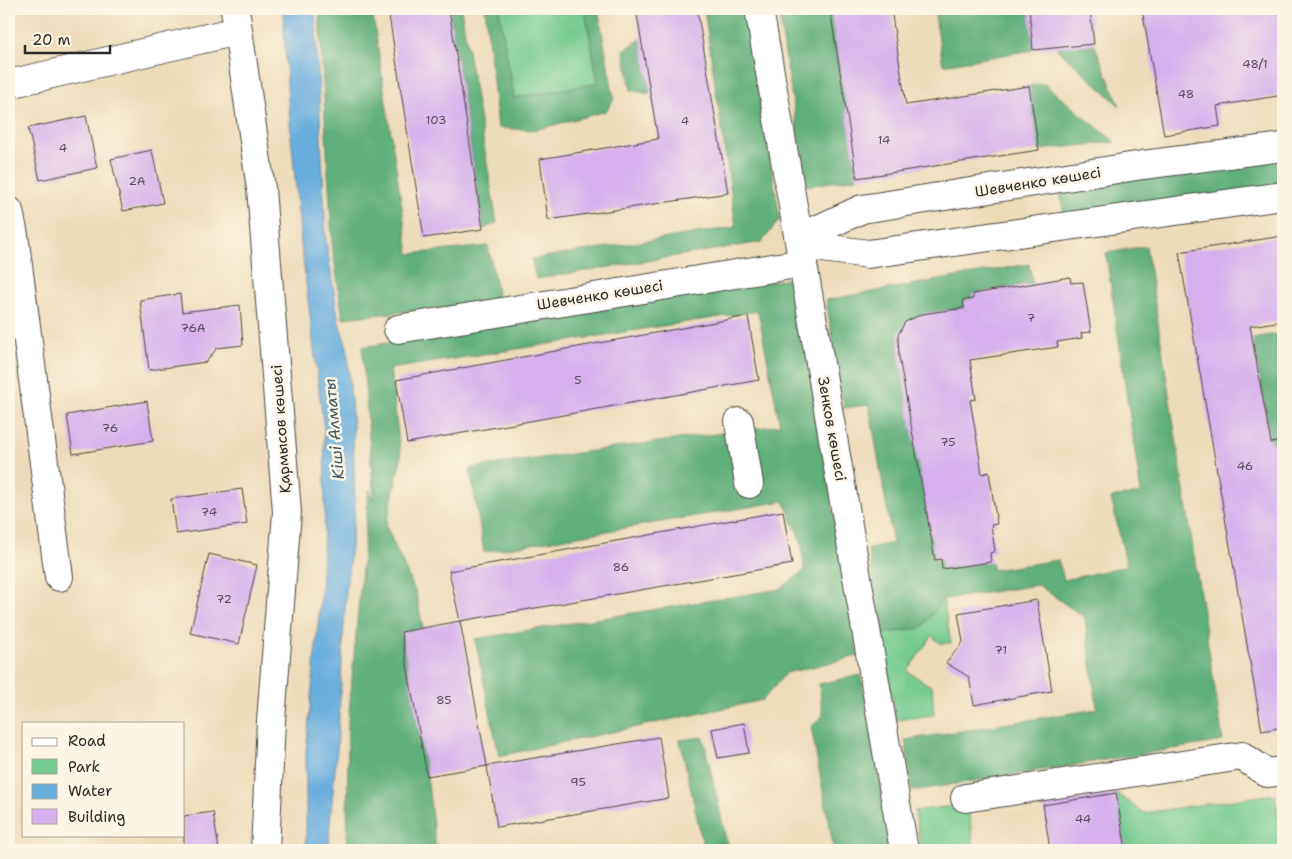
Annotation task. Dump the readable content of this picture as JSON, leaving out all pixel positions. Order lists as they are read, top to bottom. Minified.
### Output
{"streets":{"street":["Шевченко көшесі","Қармысов көшесі","Зенков көшесі"]},"crossings":[["Шевченко көшесі","Зенков көшесі"]],"water":["Кіші Алматы"],"house_numbers":["48/1","48","103","4","14","4","2А","7","76А","5","76","75","46","74","86","72","71","85","95","44"],"legend":["Road","Park","Water","Building"],"scale_bar":"20 m"}
